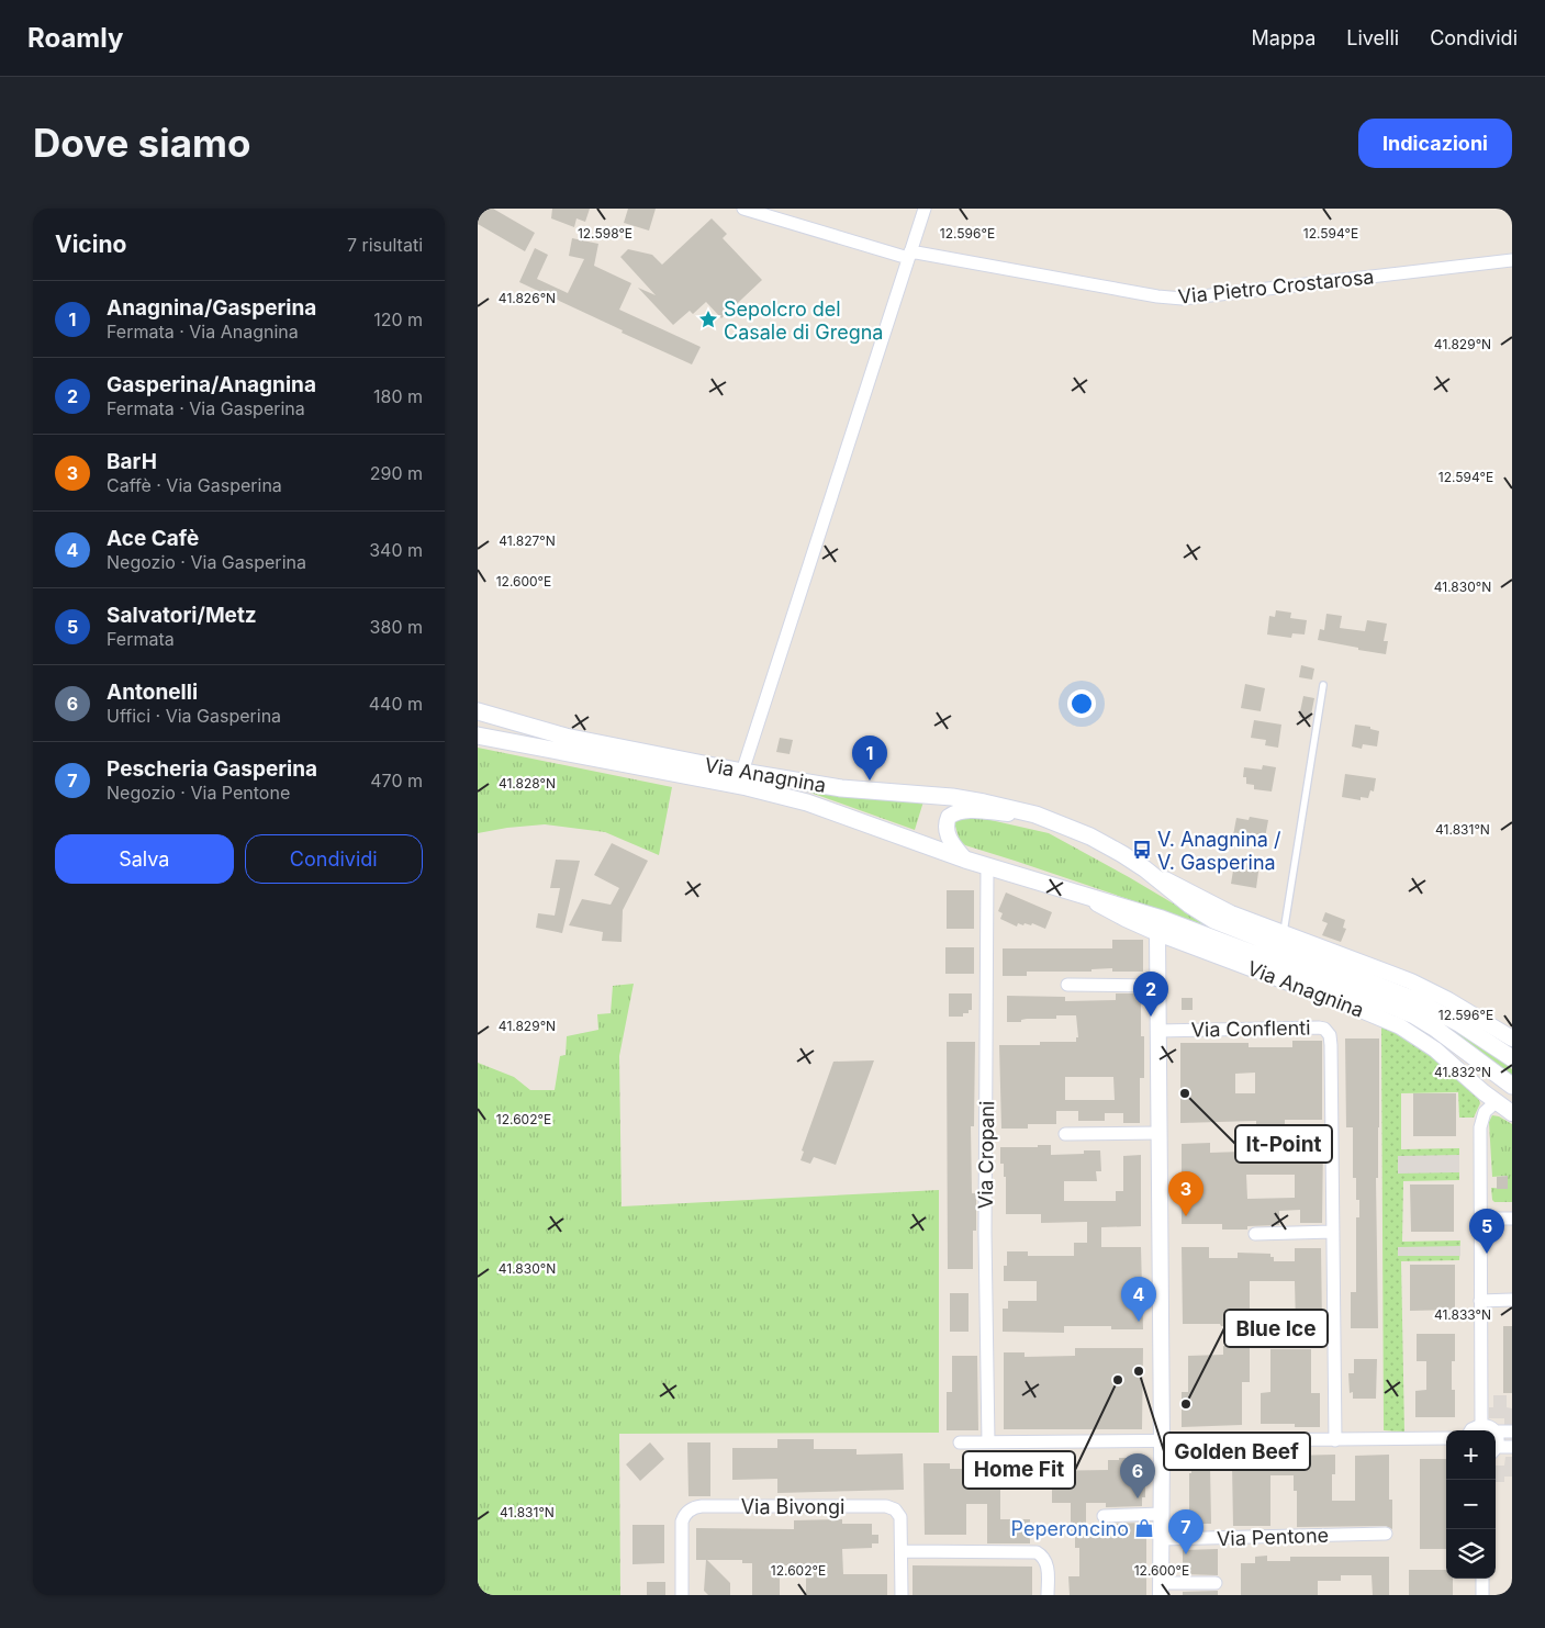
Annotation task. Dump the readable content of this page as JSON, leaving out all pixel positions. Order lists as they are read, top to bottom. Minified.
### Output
{"streets":{"main road":["Via Anagnina"],"street":["Via Pietro Crostarosa","Via Conflenti","Via Cropani","Via Bivongi","Via Pentone"]},"crossings":[["Via Anagnina","Via Cropani"]],"places":{"place":["Sepolcro del Casale di Gregna"],"bus stop":["V. Anagnina / V. Gasperina"],"other":["It-Point","Golden Beef","Home Fit","Blue Ice"],"shop":["Peperoncino"]},"page":{"header":"Roamly","nav":["Mappa","Livelli","Condividi"],"buttons":["Indicazioni",["Salva","Condividi"]],"title":"Dove siamo","heading":["Vicino","7 risultati"],"list":[{"mark":"1","name":"Anagnina/Gasperina","note":"Fermata · Via Anagnina","value":"120 m"},{"mark":"2","name":"Gasperina/Anagnina","note":"Fermata · Via Gasperina","value":"180 m"},{"mark":"3","name":"BarH","note":"Caffè · Via Gasperina","value":"290 m"},{"mark":"4","name":"Ace Cafè","note":"Negozio · Via Gasperina","value":"340 m"},{"mark":"5","name":"Salvatori/Metz","note":"Fermata","value":"380 m"},{"mark":"6","name":"Antonelli","note":"Uffici · Via Gasperina","value":"440 m"},{"mark":"7","name":"Pescheria Gasperina","note":"Negozio · Via Pentone","value":"470 m"}],"pins":["1","2","3","5","4","6","7"],"map_buttons":["+","−"]},"coordinates":["12.596°E","12.598°E","12.594°E","41.826°N","41.829°N","41.827°N","12.600°E","41.830°N","41.828°N","41.831°N","41.832°N","12.602°E","41.833°N"]}
